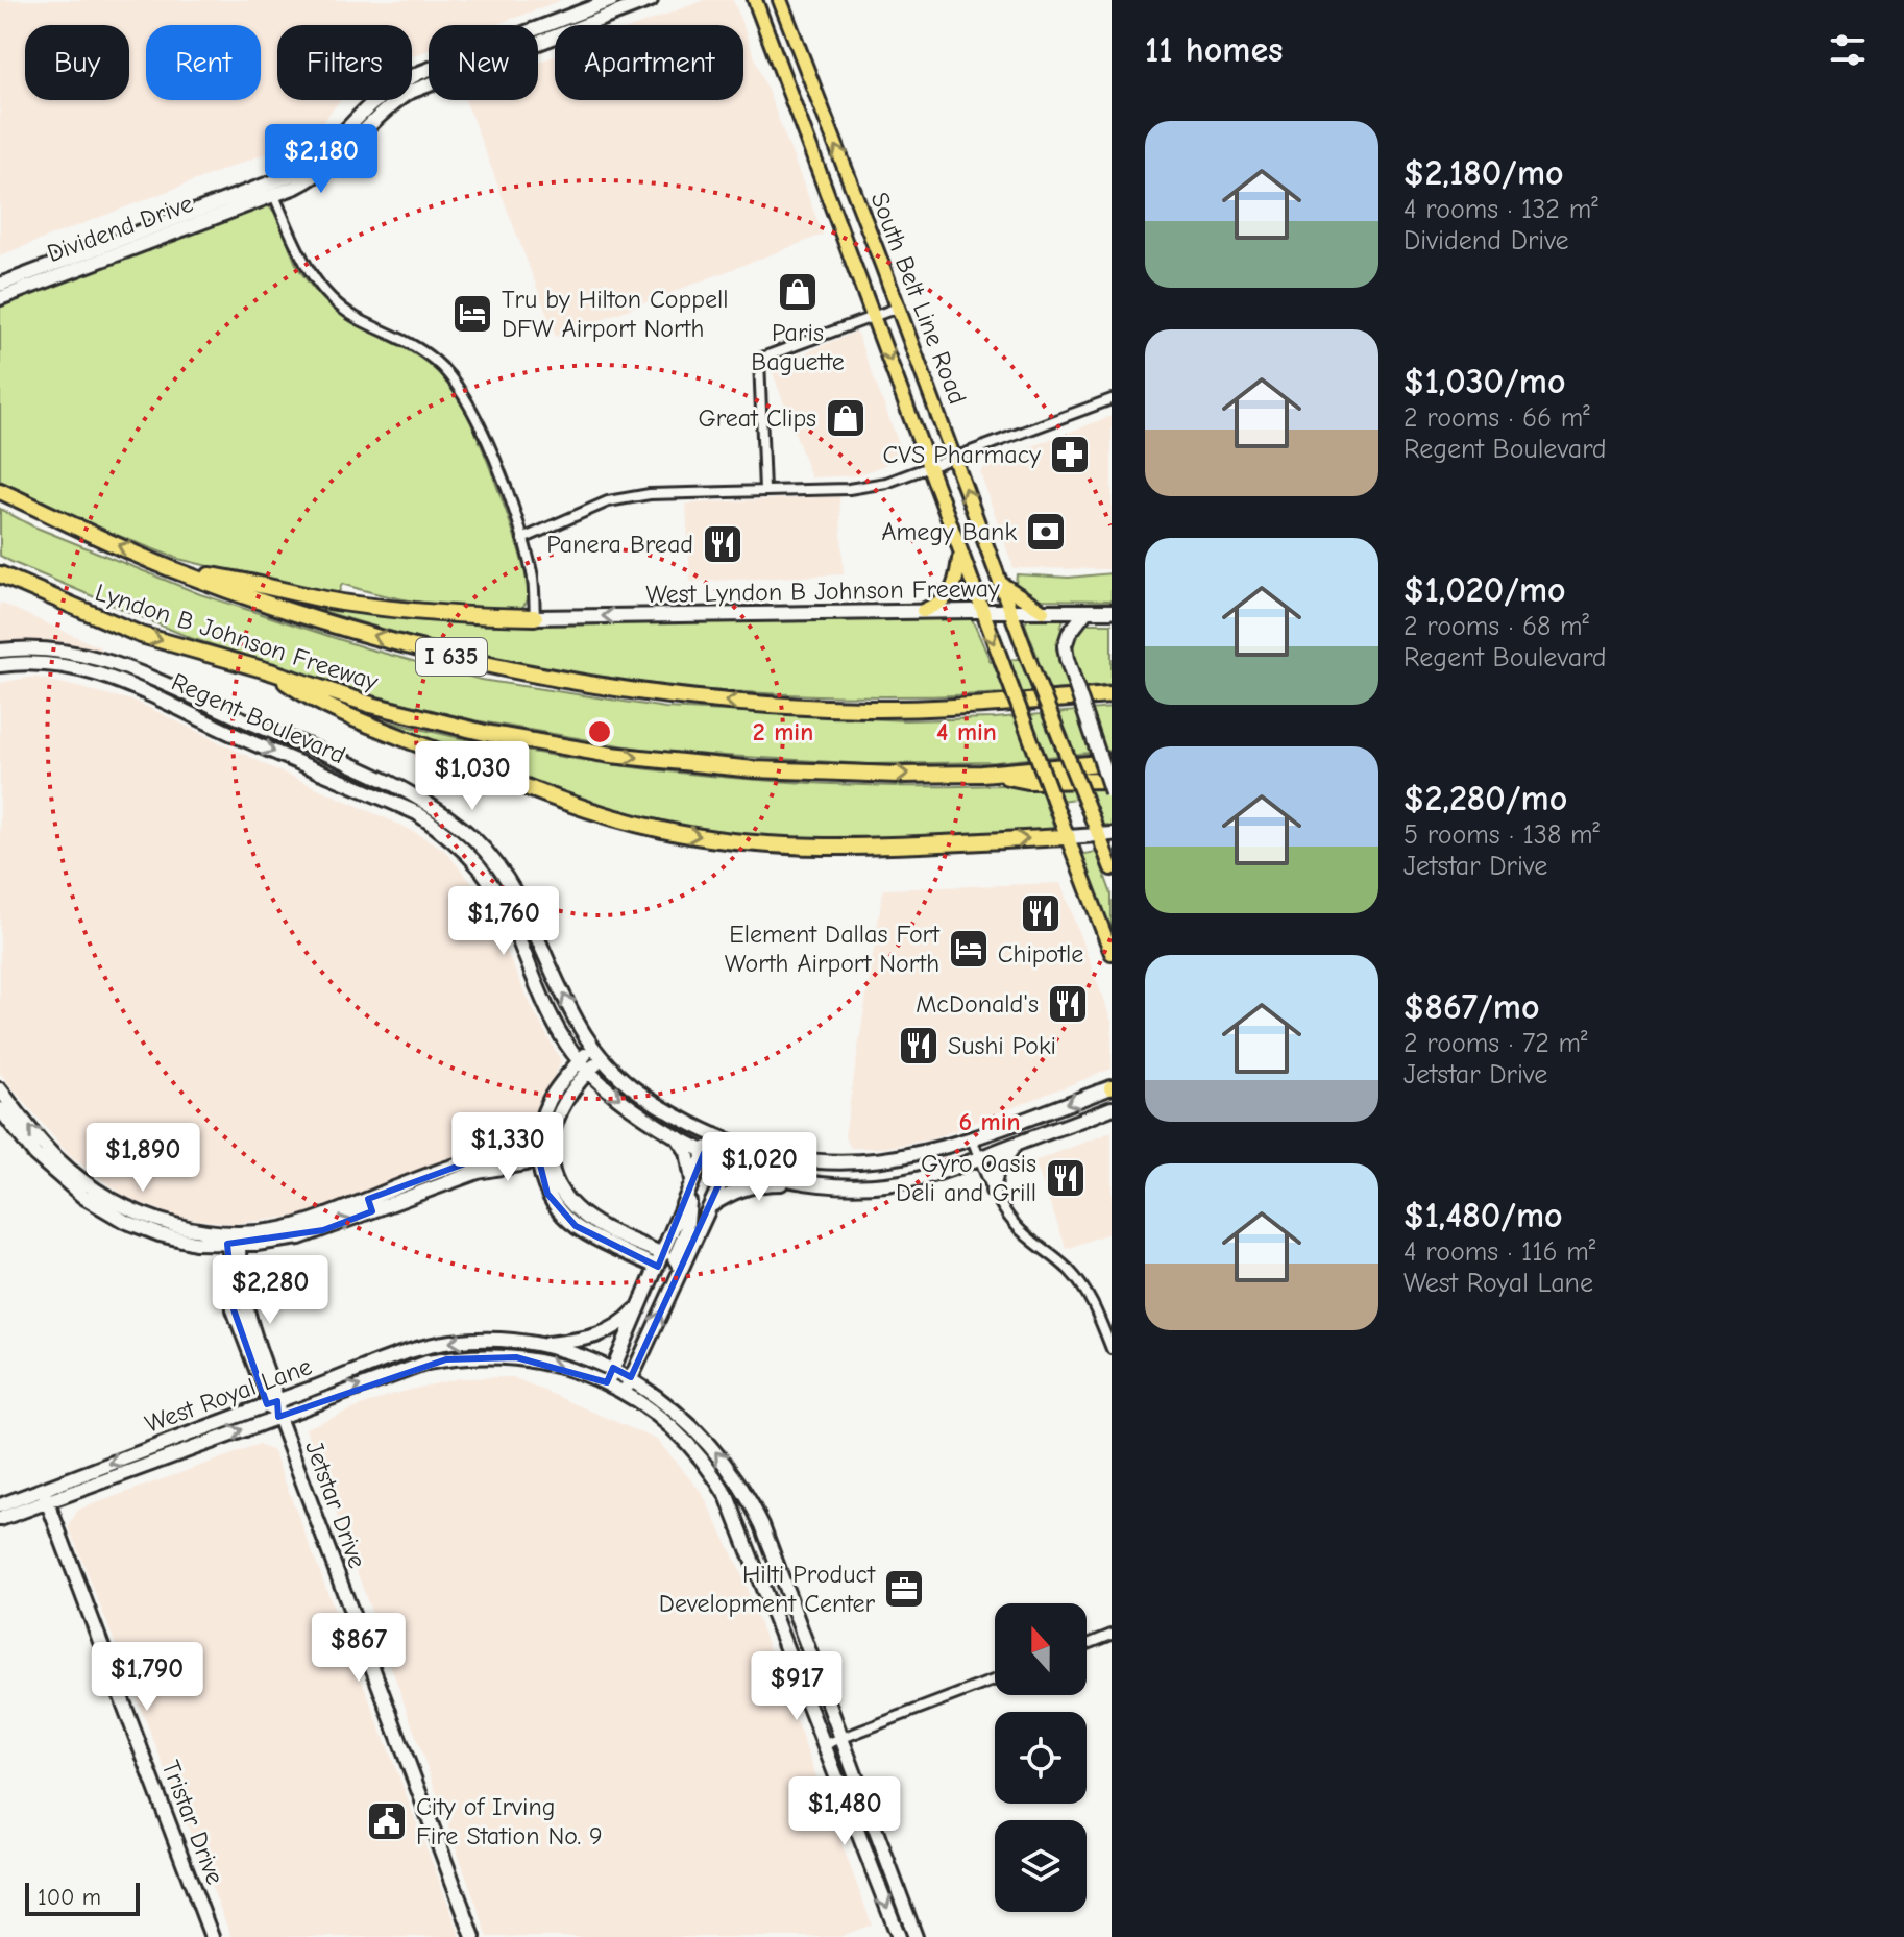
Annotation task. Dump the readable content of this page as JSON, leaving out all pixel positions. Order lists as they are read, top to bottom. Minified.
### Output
{"streets":{"highway":["Lyndon B Johnson Freeway","I 635"],"main road":["South Belt Line Road"],"street":["Dividend Drive","West Lyndon B Johnson Freeway","Regent Boulevard","West Royal Lane","Jetstar Drive","Tristar Drive"]},"crossings":[["South Belt Line Road","West Lyndon B Johnson Freeway"],["West Royal Lane","Jetstar Drive"],["West Royal Lane","Tristar Drive"]],"one_way":["West Lyndon B Johnson Freeway"],"places":{"shop":["Paris Baguette","Great Clips"],"hotel":["Tru by Hilton Coppell DFW Airport North","Element Dallas Fort Worth Airport North"],"pharmacy":["CVS Pharmacy"],"bank":["Amegy Bank"],"restaurant":["Panera Bread","Chipotle","McDonald's","Sushi Poki","Gyro Oasis Deli and Grill"],"office":["Hilti Product Development Center"],"public building":["City of Irving Fire Station No. 9"]},"scale_bar":"100 m","north":"top","page":{"heading":"11 homes","chip":["Buy","Rent","Filters","New","Apartment"],"list":[{"name":"$2,180/mo","note":"4 rooms · 132 m² · Dividend Drive"},{"name":"$1,030/mo","note":"2 rooms · 66 m² · Regent Boulevard"},{"name":"$1,020/mo","note":"2 rooms · 68 m² · Regent Boulevard"},{"name":"$2,280/mo","note":"5 rooms · 138 m² · Jetstar Drive"},{"name":"$867/mo","note":"2 rooms · 72 m² · Jetstar Drive"},{"name":"$1,480/mo","note":"4 rooms · 116 m² · West Royal Lane"}],"price":["$2,180","$1,030","$1,760","$1,330","$1,890","$1,020","$2,280","$867","$1,790","$917","$1,480"],"scale":"100 m"},"rings":["2 min","4 min","6 min"]}
